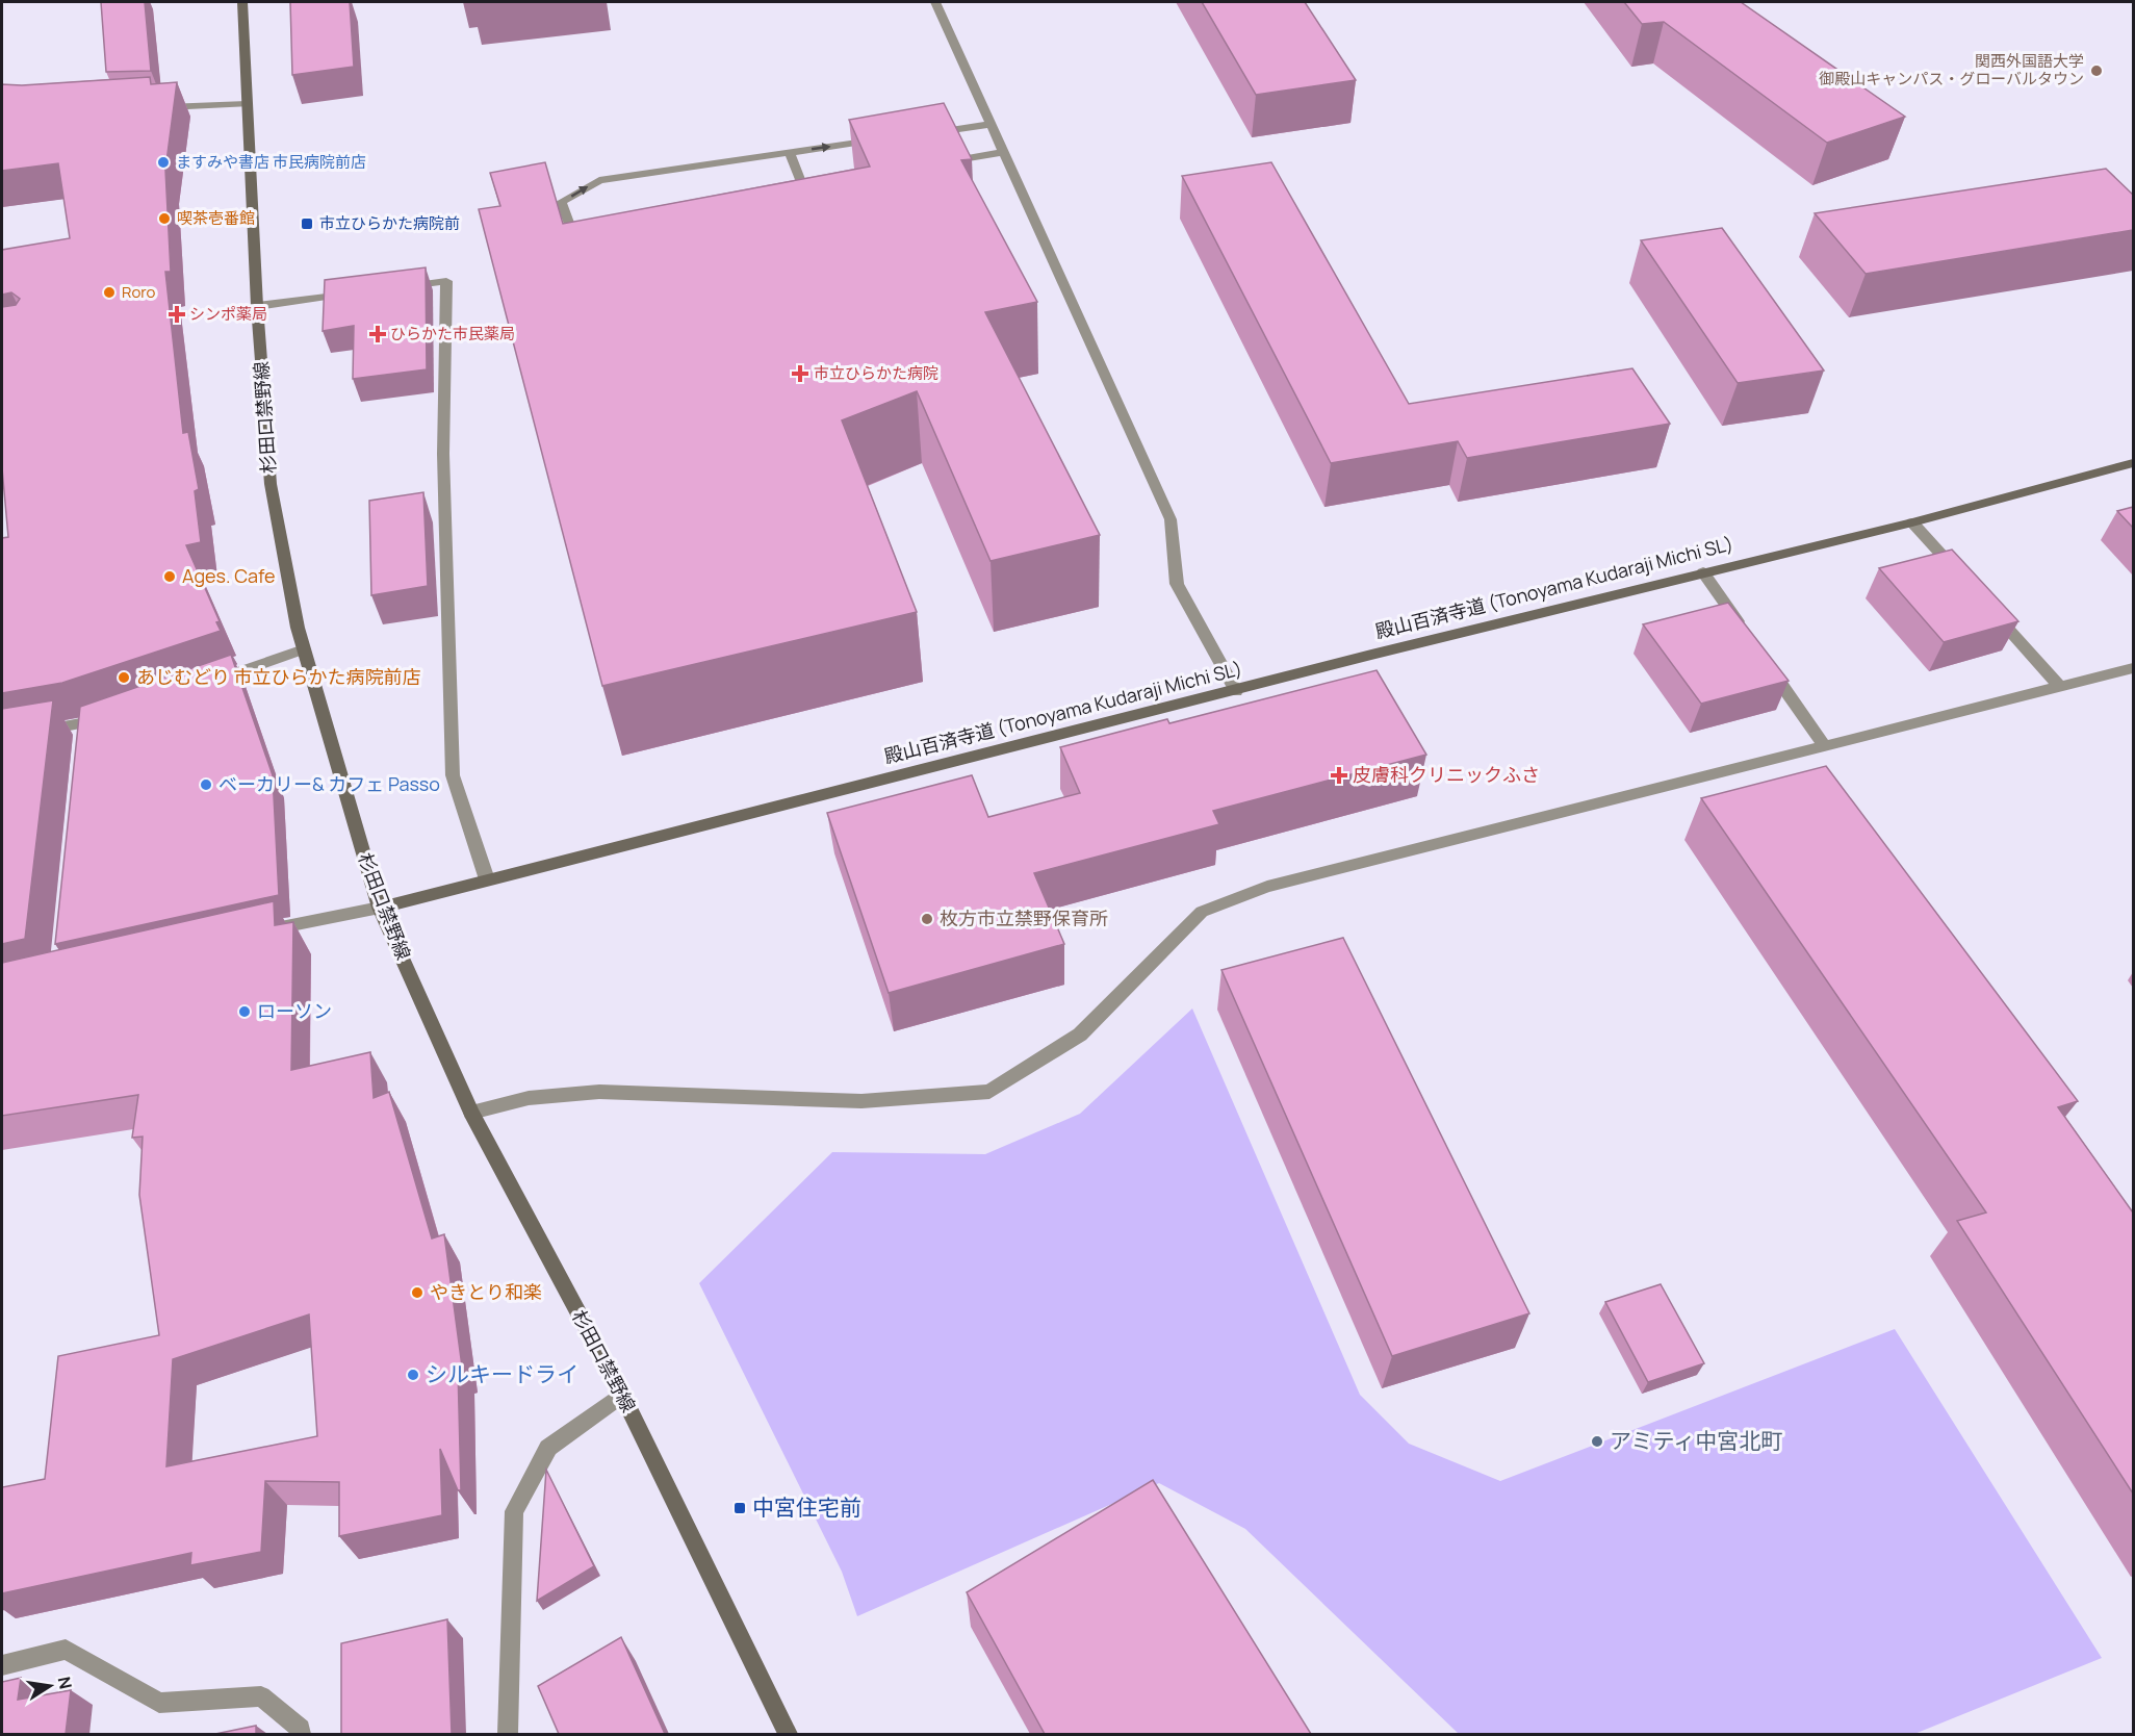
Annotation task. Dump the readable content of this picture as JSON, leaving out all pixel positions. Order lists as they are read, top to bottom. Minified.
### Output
{"streets":{"main road":["杉田口禁野線","殿山百済寺道 (Tonoyama Kudaraji Michi SL)"]},"crossings":[["杉田口禁野線","殿山百済寺道 (Tonoyama Kudaraji Michi SL)"]],"places":{"other":["関西外国語大学 御殿山キャンパス・グローバルタウン","ますみや書店 市民病院前店","喫茶壱番館","Roro","Ages. Cafe","あじむどり 市立ひらかた病院前店","ベーカリー& カフェ Passo","枚方市立禁野保育所","ローソン","やきとり和楽","シルキードライ","アミティ中宮北町"],"transit":["市立ひらかた病院前","中宮住宅前"],"health":["シンポ薬局","ひらかた市民薬局","市立ひらかた病院","皮膚科クリニックふさ"]},"north":"right"}
